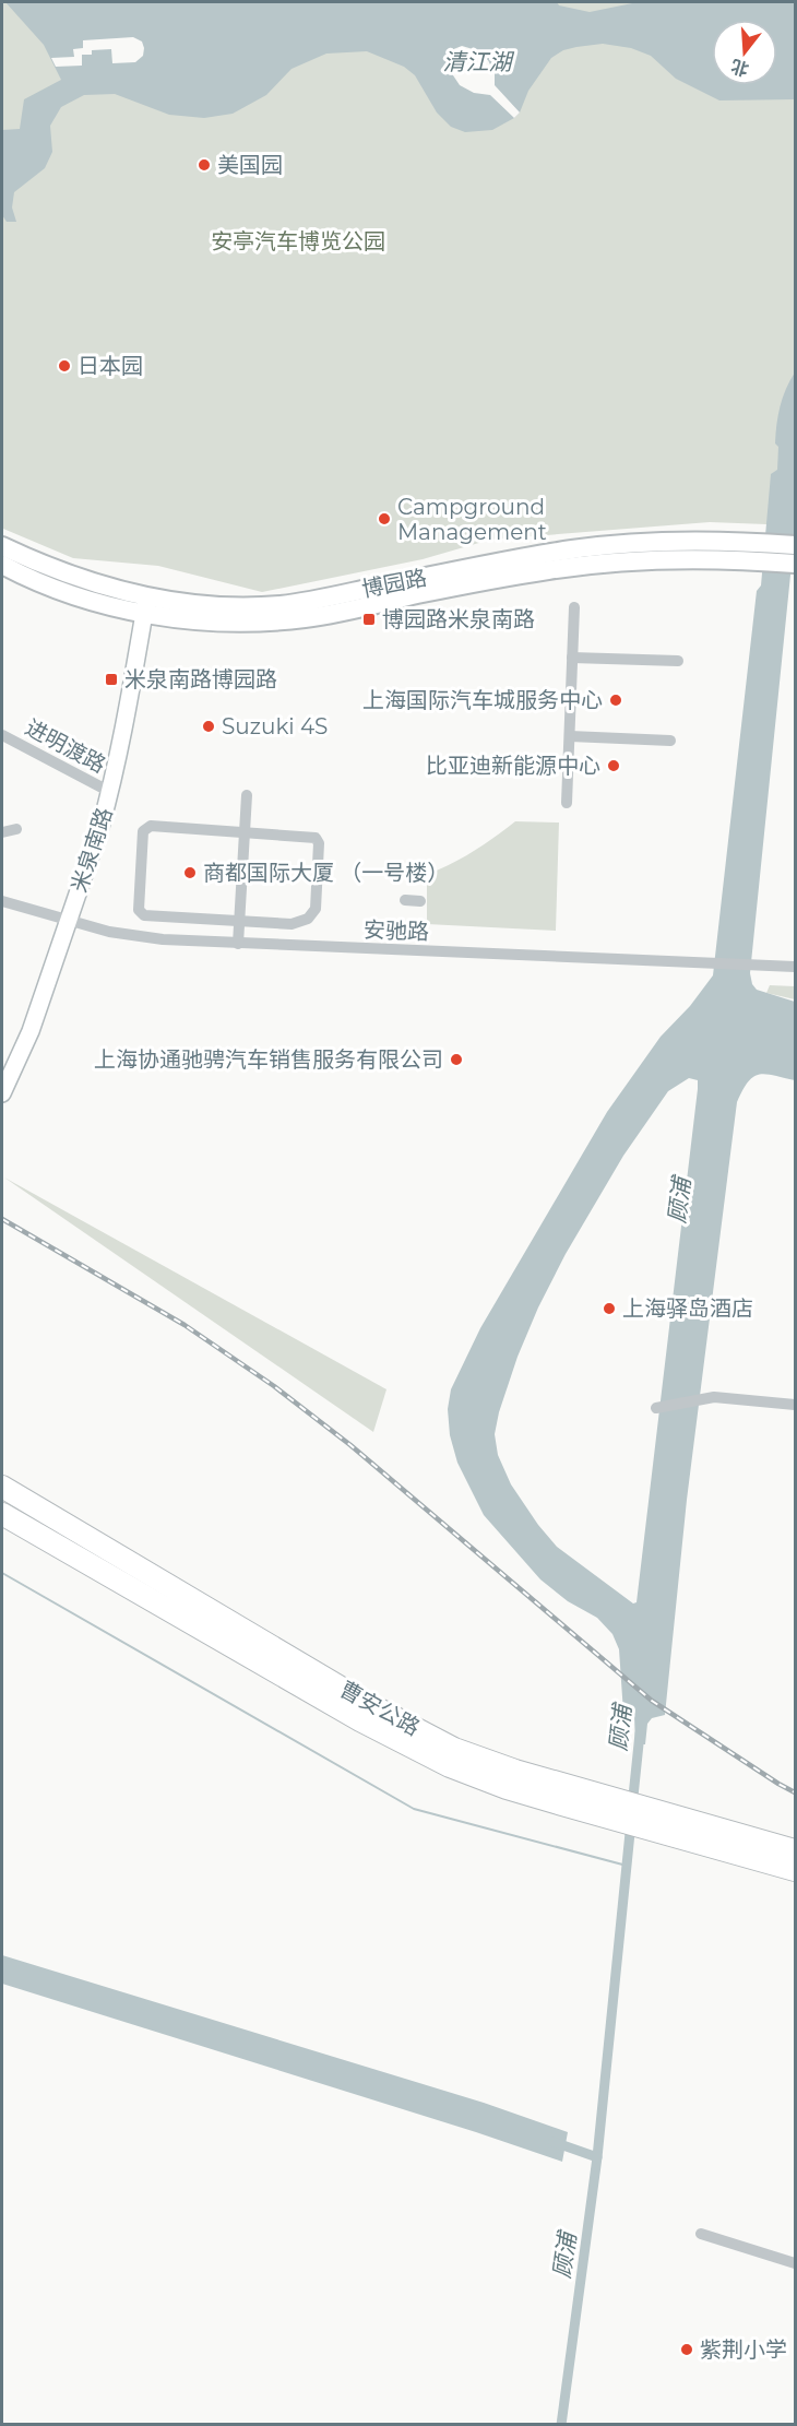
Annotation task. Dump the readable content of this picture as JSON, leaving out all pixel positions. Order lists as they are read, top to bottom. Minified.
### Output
{"streets":{"highway":["曹安公路"],"main road":["博园路","米泉南路"],"street":["进明渡路","安驰路"]},"crossings":[["博园路","米泉南路"],["进明渡路","米泉南路"],["米泉南路","安驰路"]],"water":["清江湖","顾浦"],"parks":["安亭汽车博览公园"],"places":{"other":["美国园","日本园","Campground Management","上海国际汽车城服务中心","Suzuki 4S","比亚迪新能源中心","商都国际大厦 （一号楼）","上海协通驰骋汽车销售服务有限公司","上海驿岛酒店","紫荆小学"],"transit":["博园路米泉南路","米泉南路博园路"]},"north":"bottom"}
